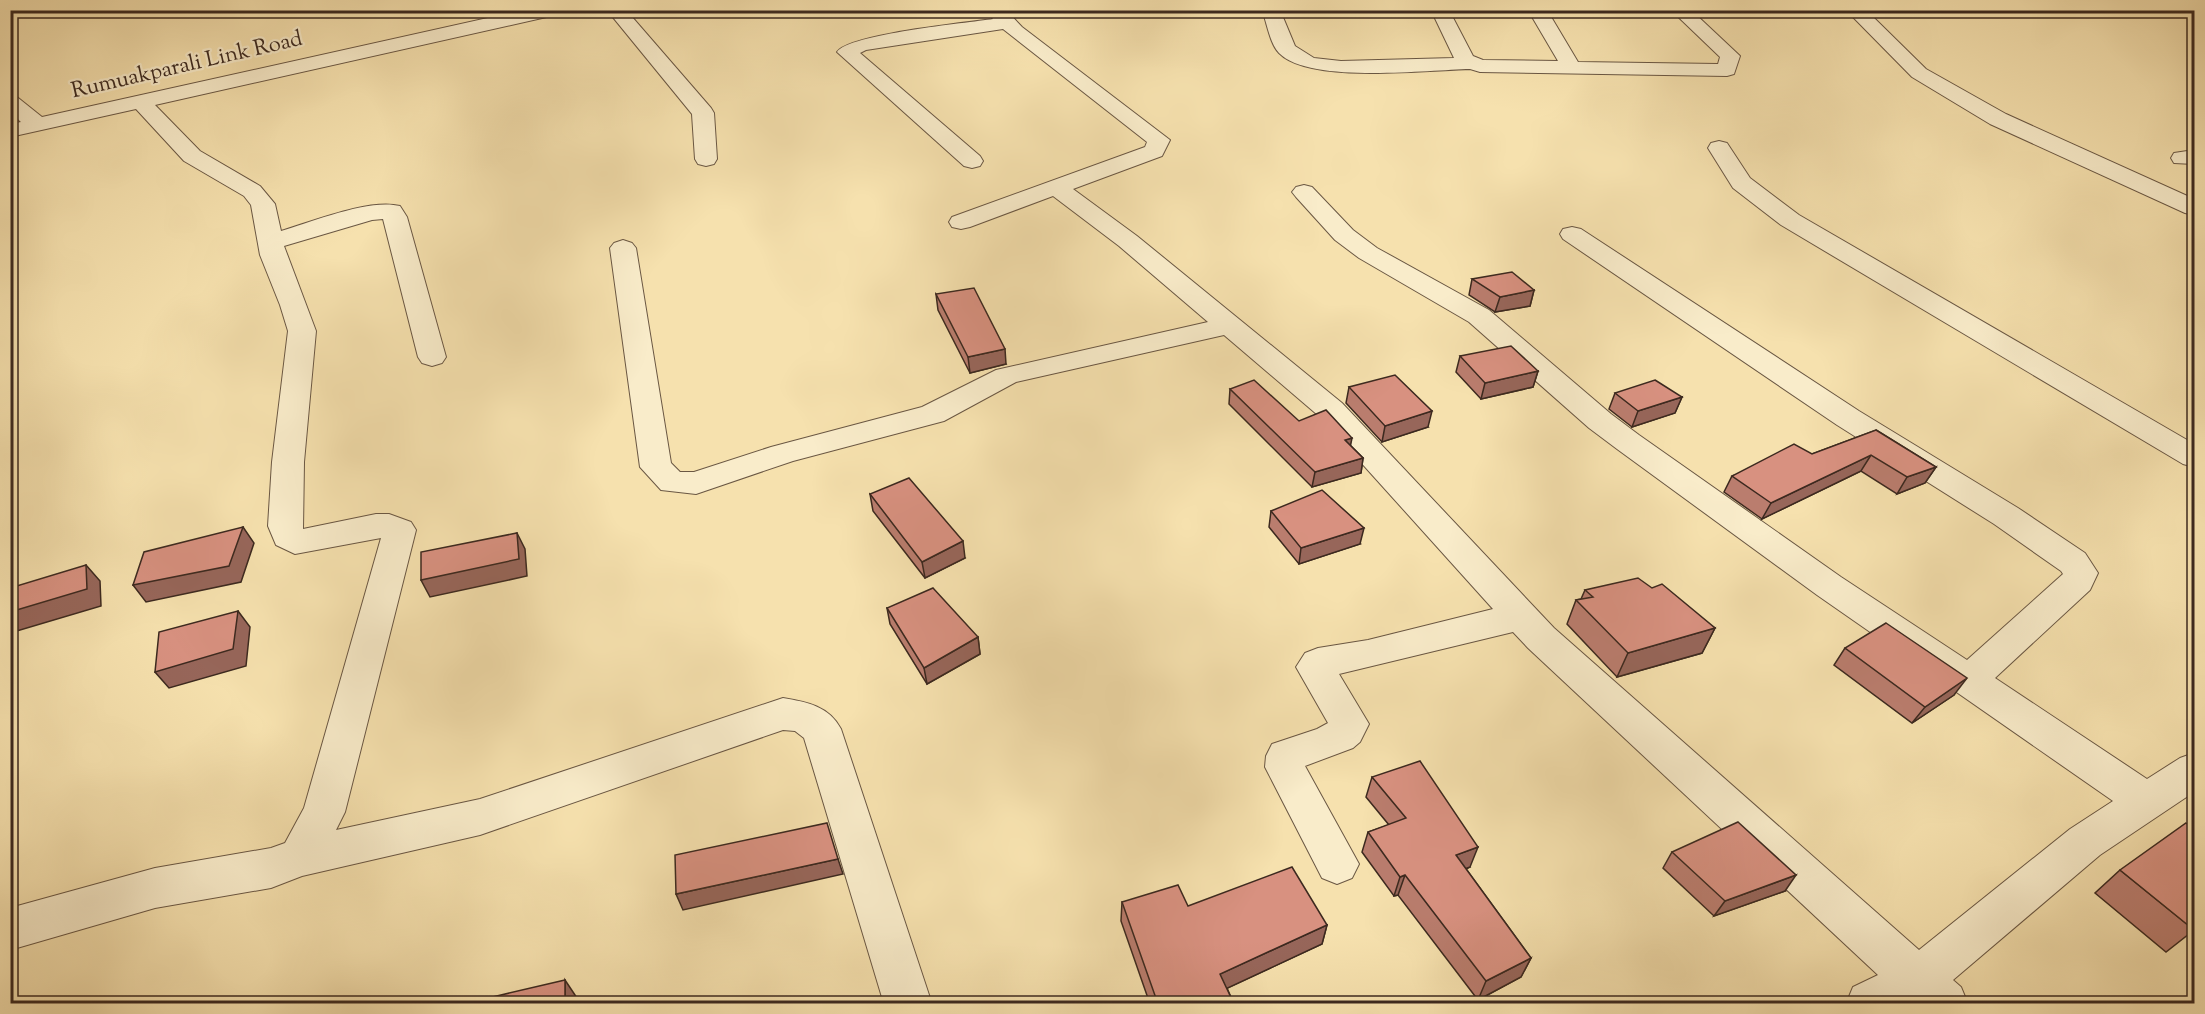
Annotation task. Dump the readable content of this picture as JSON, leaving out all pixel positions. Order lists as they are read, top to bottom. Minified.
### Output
{"streets":{"street":["Rumuakparali Link Road"]}}
